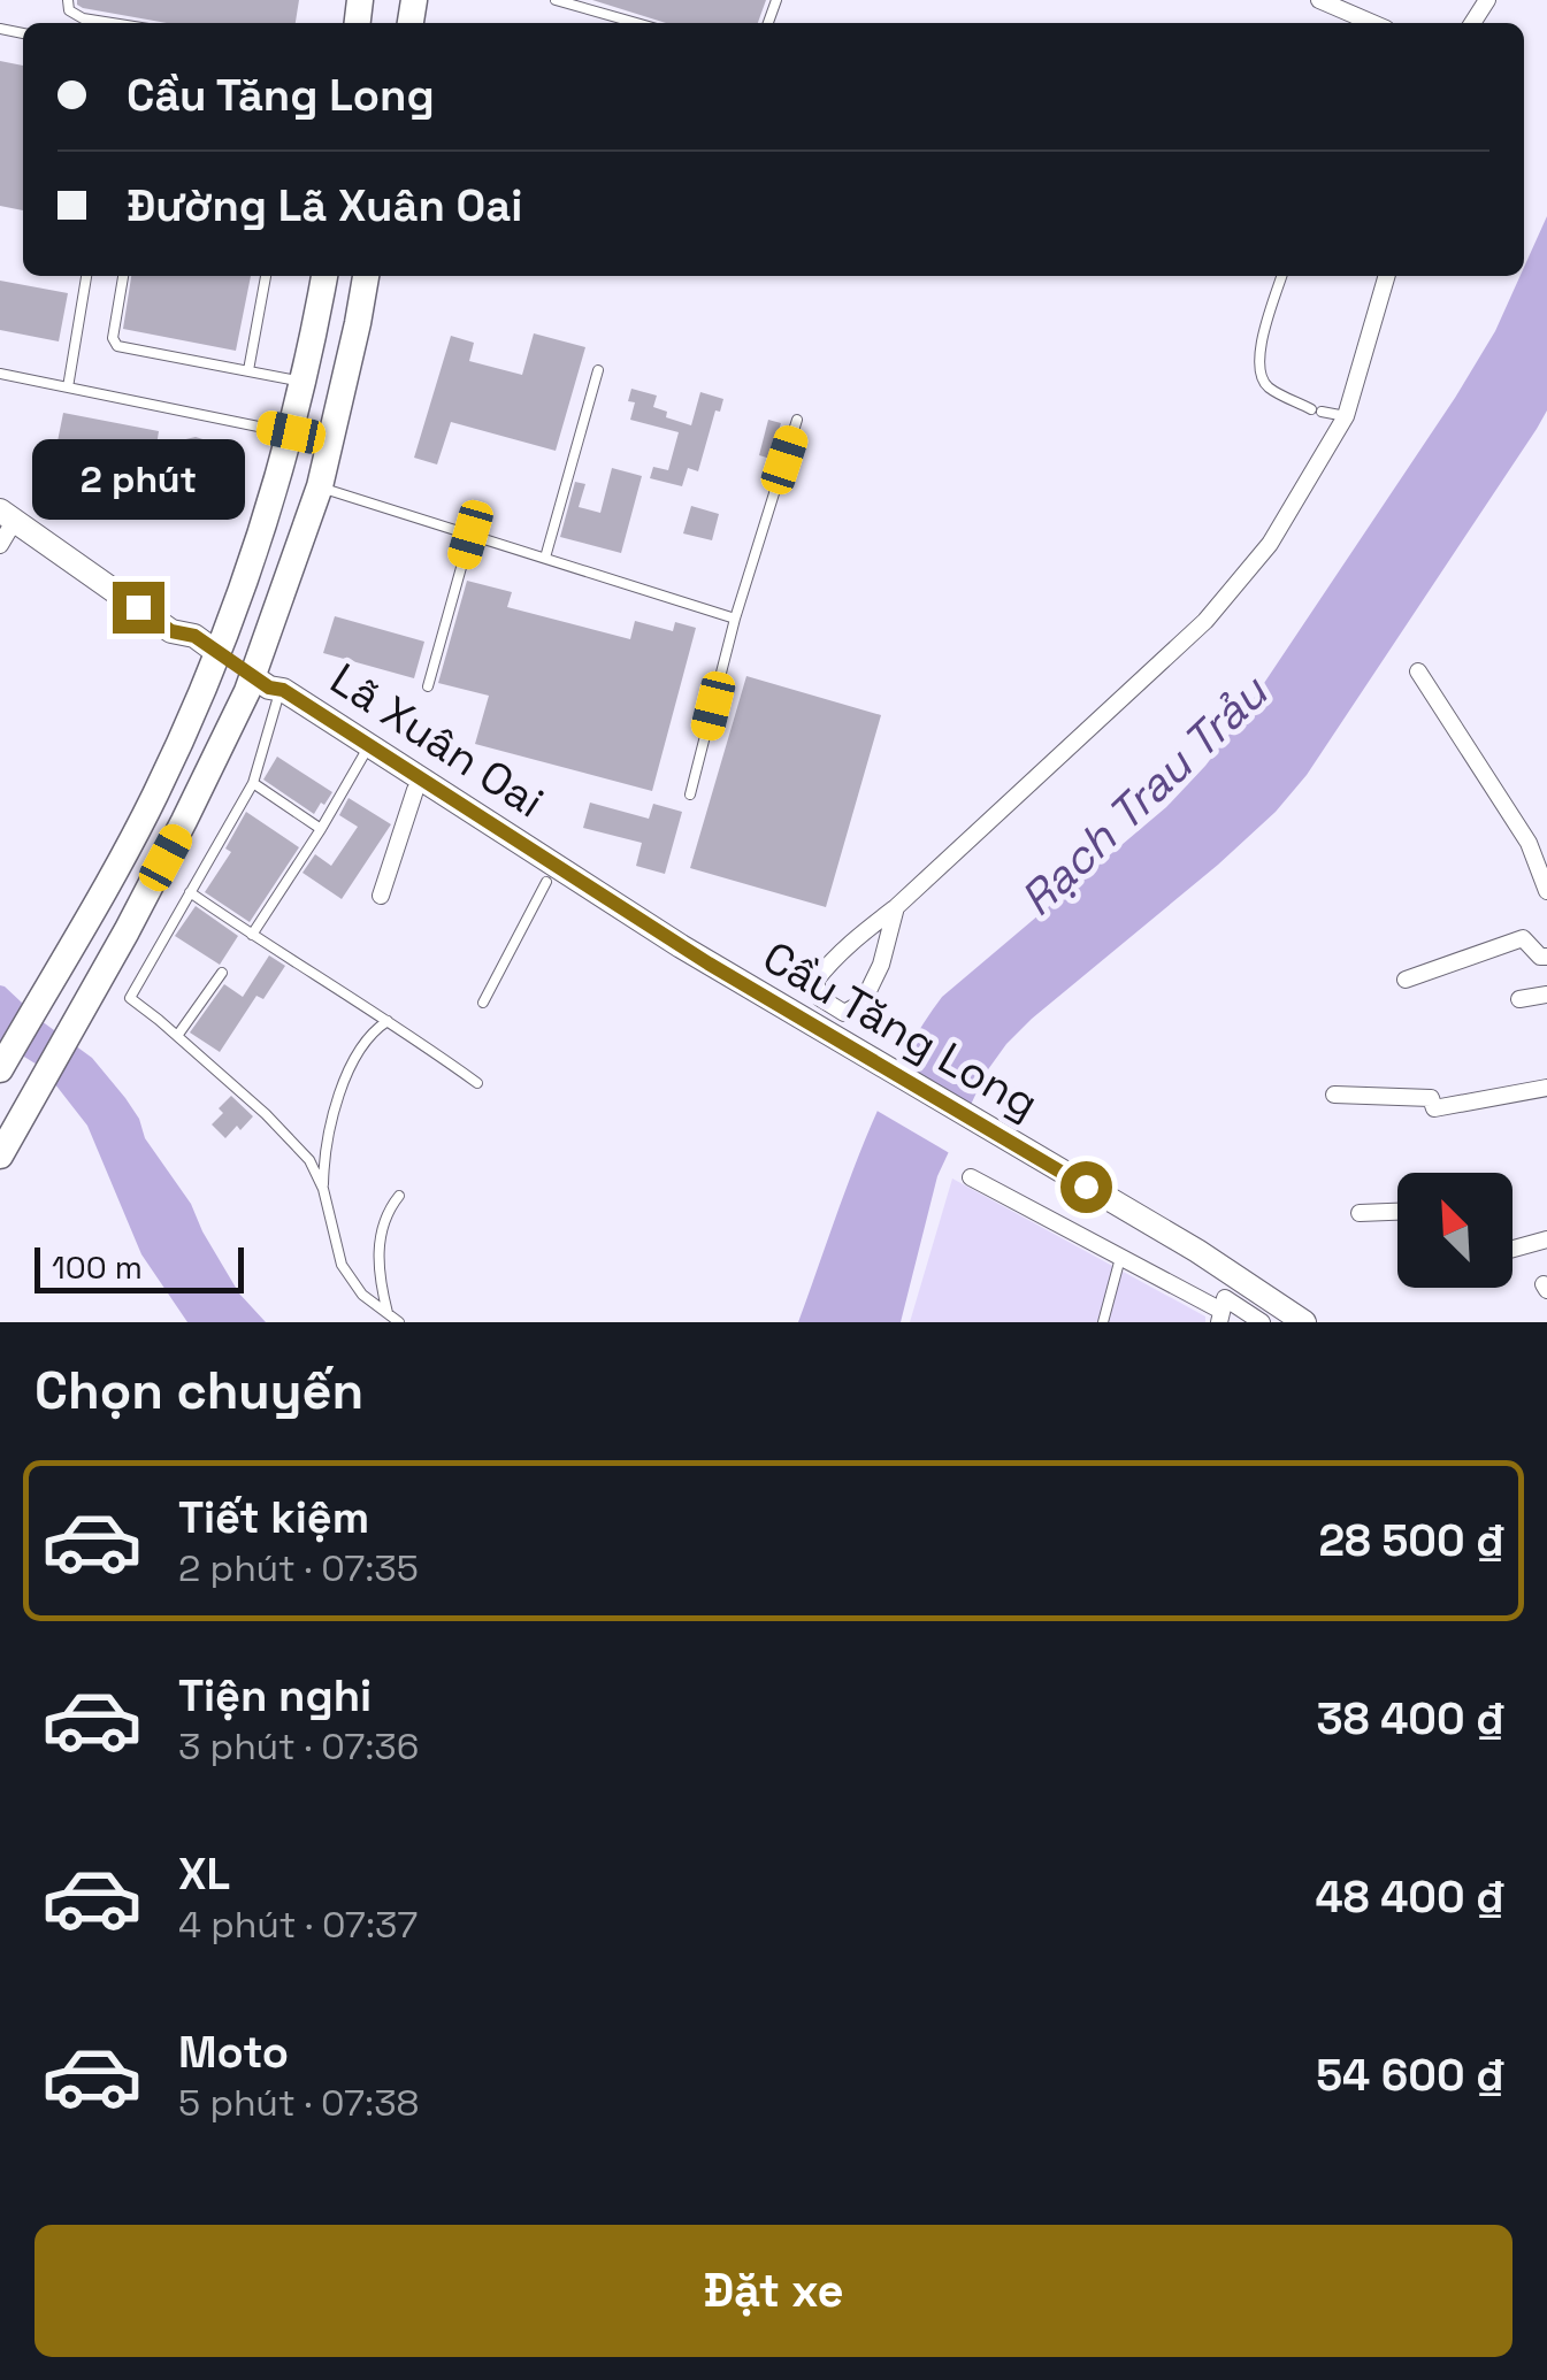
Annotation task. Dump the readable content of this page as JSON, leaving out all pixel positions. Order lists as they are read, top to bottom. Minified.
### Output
{"streets":{"main road":["Lã Xuân Oai","Cầu Tăng Long"]},"crossings":[["Lã Xuân Oai","Cầu Tăng Long"]],"water":["Rạch Trau Trảu"],"scale_bar":"100 m","north":"top left","page":{"banner":["Cầu Tăng Long","Đường Lã Xuân Oai"],"bubble":"2 phút","scale":"100 m","heading":"Chọn chuyến","list":[{"name":"Tiết kiệm","note":"2 phút · 07:35","value":"28 500 ₫"},{"name":"Tiện nghi","note":"3 phút · 07:36","value":"38 400 ₫"},{"name":"XL","note":"4 phút · 07:37","value":"48 400 ₫"},{"name":"Moto","note":"5 phút · 07:38","value":"54 600 ₫"}],"buttons":"Đặt xe"}}
